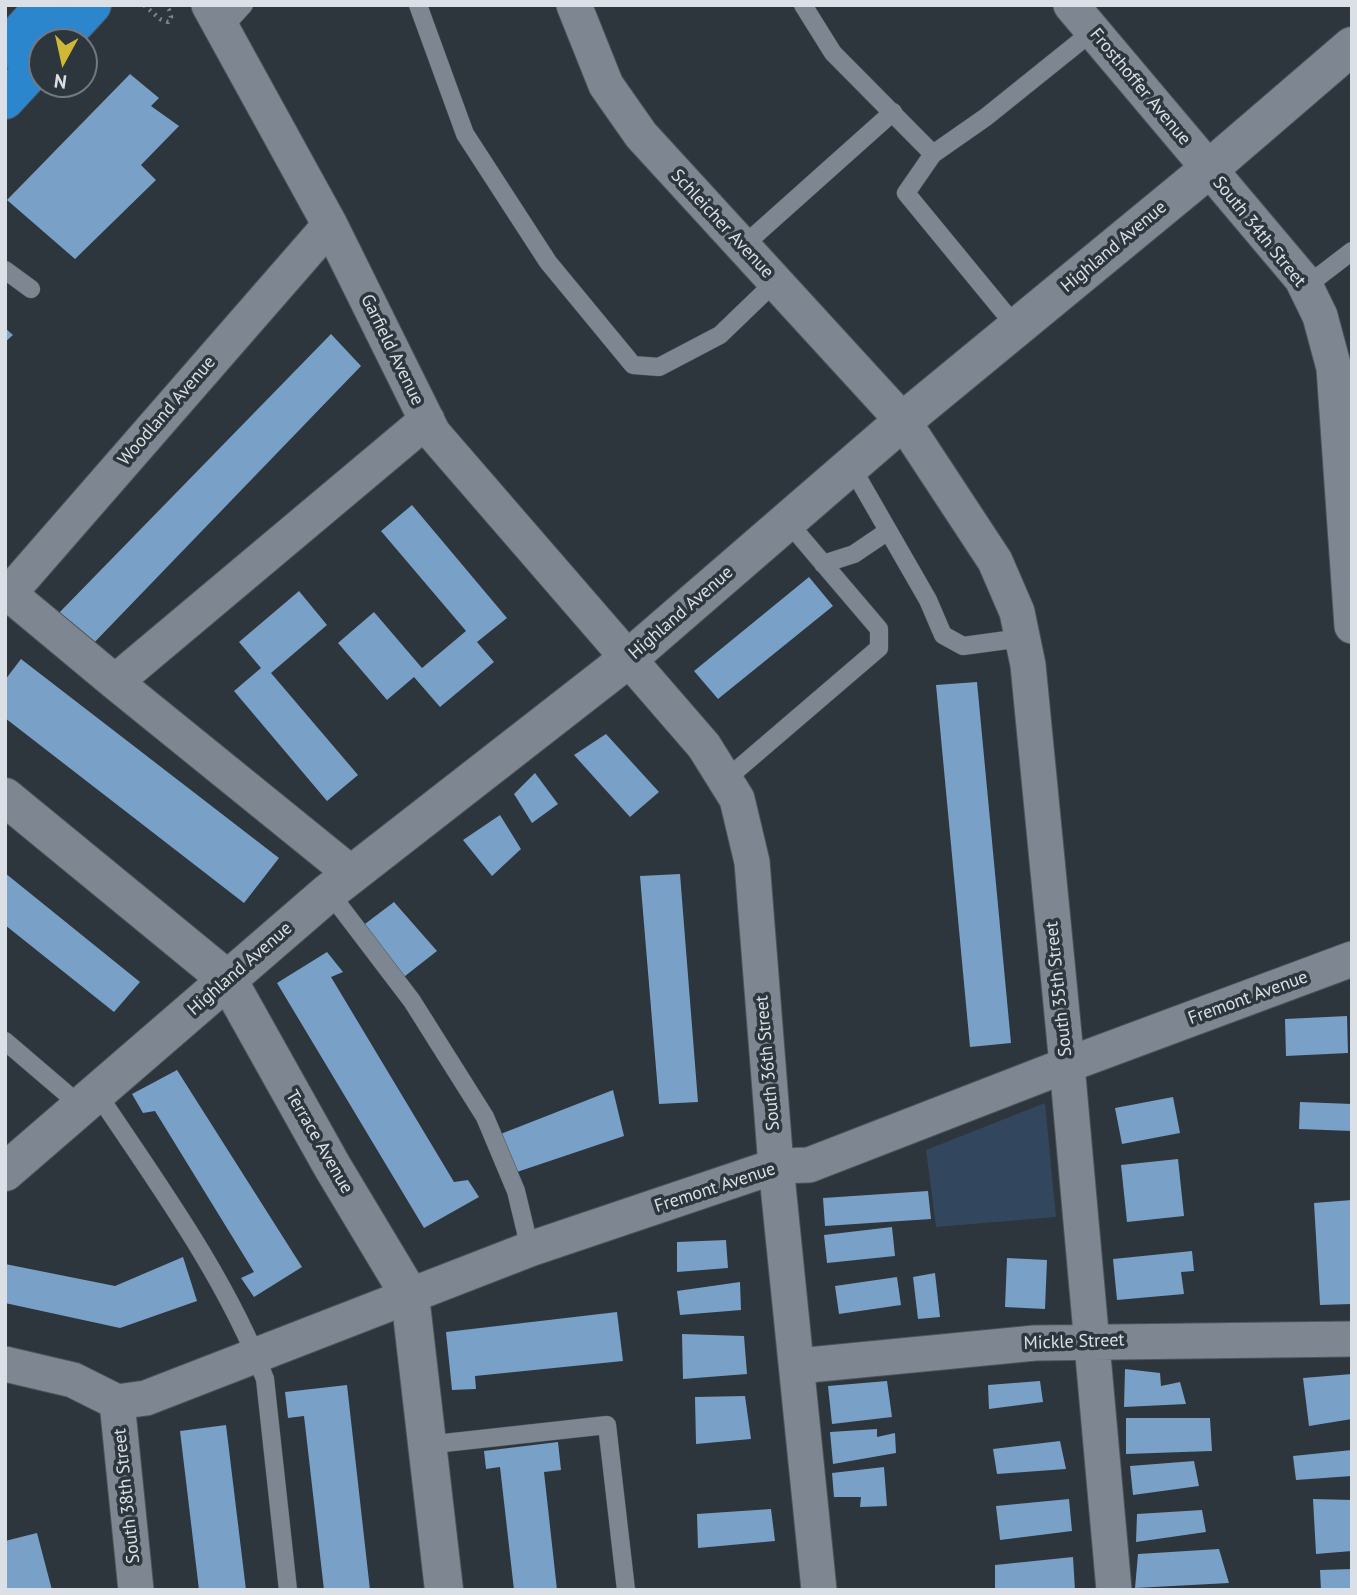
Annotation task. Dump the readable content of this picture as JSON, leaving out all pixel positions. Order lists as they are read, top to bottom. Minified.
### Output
{"streets":{"street":["Frosthoffer Avenue","Schleicher Avenue","South 34th Street","Highland Avenue","Garfield Avenue","Woodland Avenue","South 35th Street","Fremont Avenue","South 36th Street","Terrace Avenue","Mickle Street","South 38th Street"]},"crossings":[["Frosthoffer Avenue","South 34th Street"],["Frosthoffer Avenue","Highland Avenue"],["Schleicher Avenue","Highland Avenue"],["Schleicher Avenue","South 35th Street"],["South 34th Street","Highland Avenue"],["Highland Avenue","Garfield Avenue"],["Highland Avenue","South 35th Street"],["Highland Avenue","South 36th Street"],["Highland Avenue","Terrace Avenue"],["Garfield Avenue","Woodland Avenue"],["Garfield Avenue","South 36th Street"],["South 35th Street","Fremont Avenue"],["South 35th Street","Mickle Street"],["Fremont Avenue","South 36th Street"],["Fremont Avenue","Terrace Avenue"],["Fremont Avenue","South 38th Street"],["South 36th Street","Mickle Street"]],"north":"bottom"}
